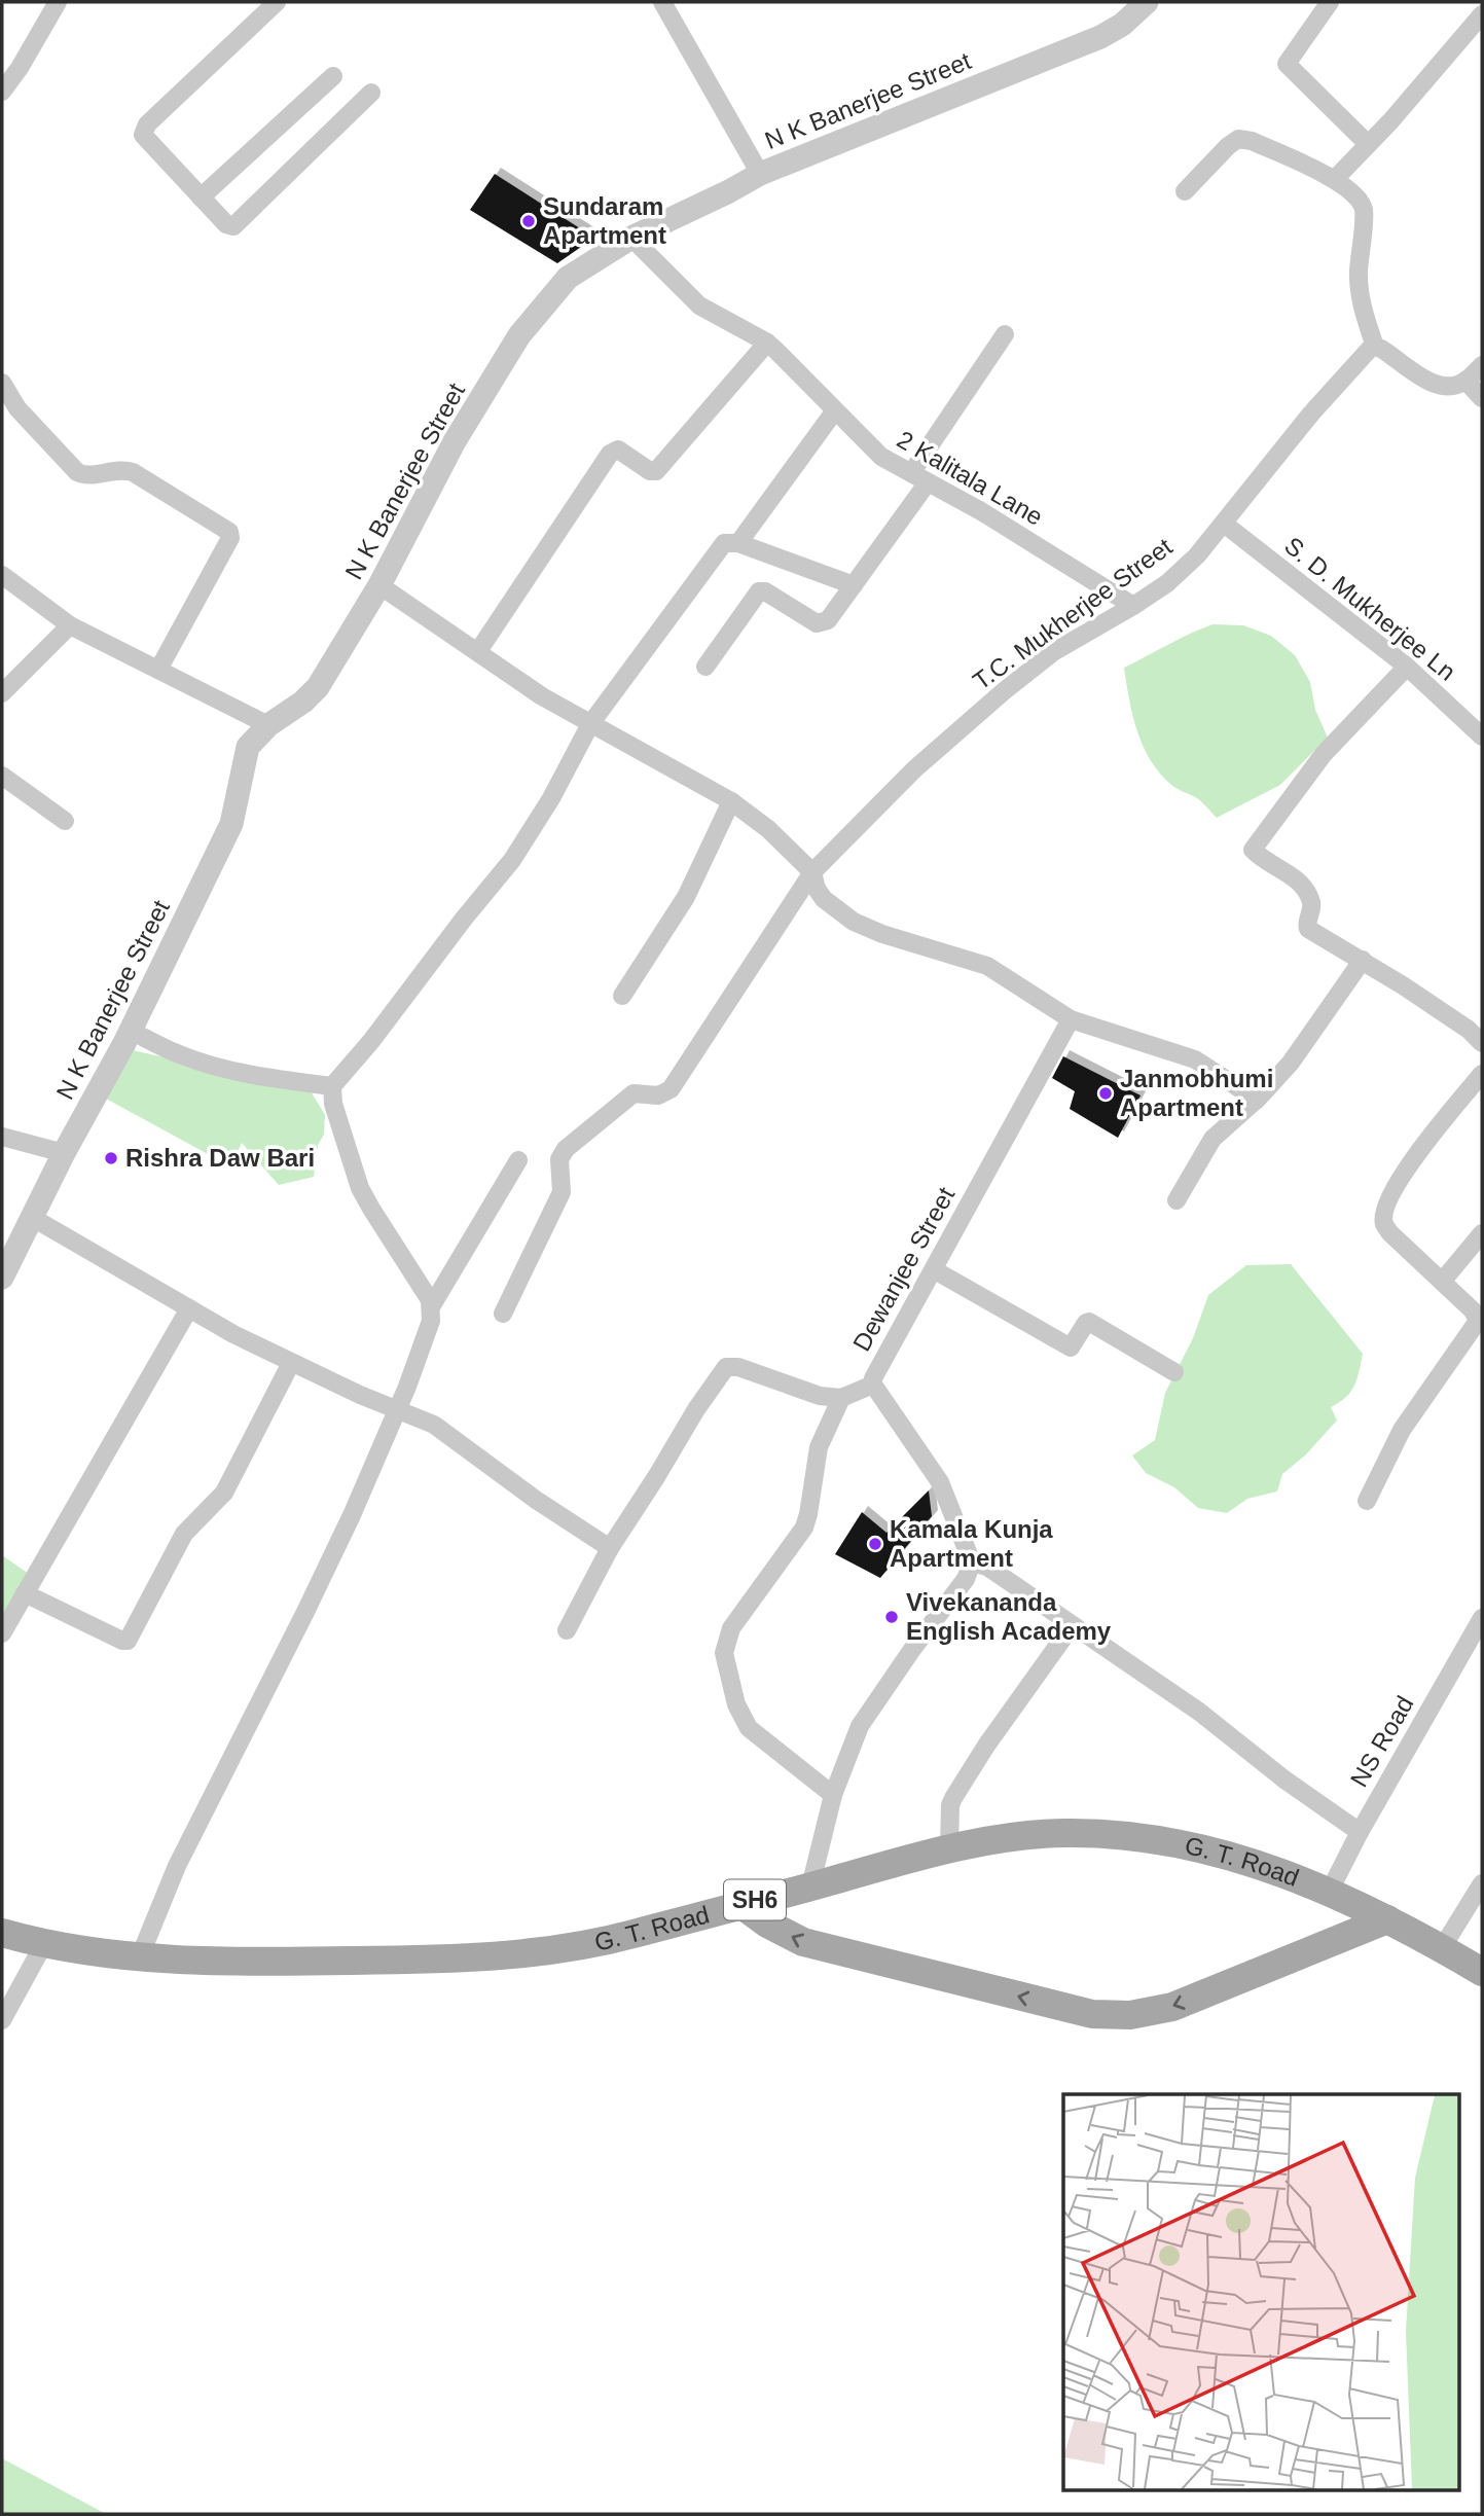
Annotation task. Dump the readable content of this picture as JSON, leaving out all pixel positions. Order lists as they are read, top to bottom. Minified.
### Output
{"streets":{"main road":["G. T. Road","SH6"],"street":["N K Banerjee Street","2 Kalitala Lane","S. D. Mukherjee Ln","T.C. Mukherjee Street","Dewanjee Street","NS Road"]},"crossings":[["N K Banerjee Street","2 Kalitala Lane"],["2 Kalitala Lane","T.C. Mukherjee Street"],["S. D. Mukherjee Ln","T.C. Mukherjee Street"],["NS Road","G. T. Road"]],"places":["Sundaram Apartment","Janmobhumi Apartment","Rishra Daw Bari","Kamala Kunja Apartment","Vivekananda English Academy"]}
